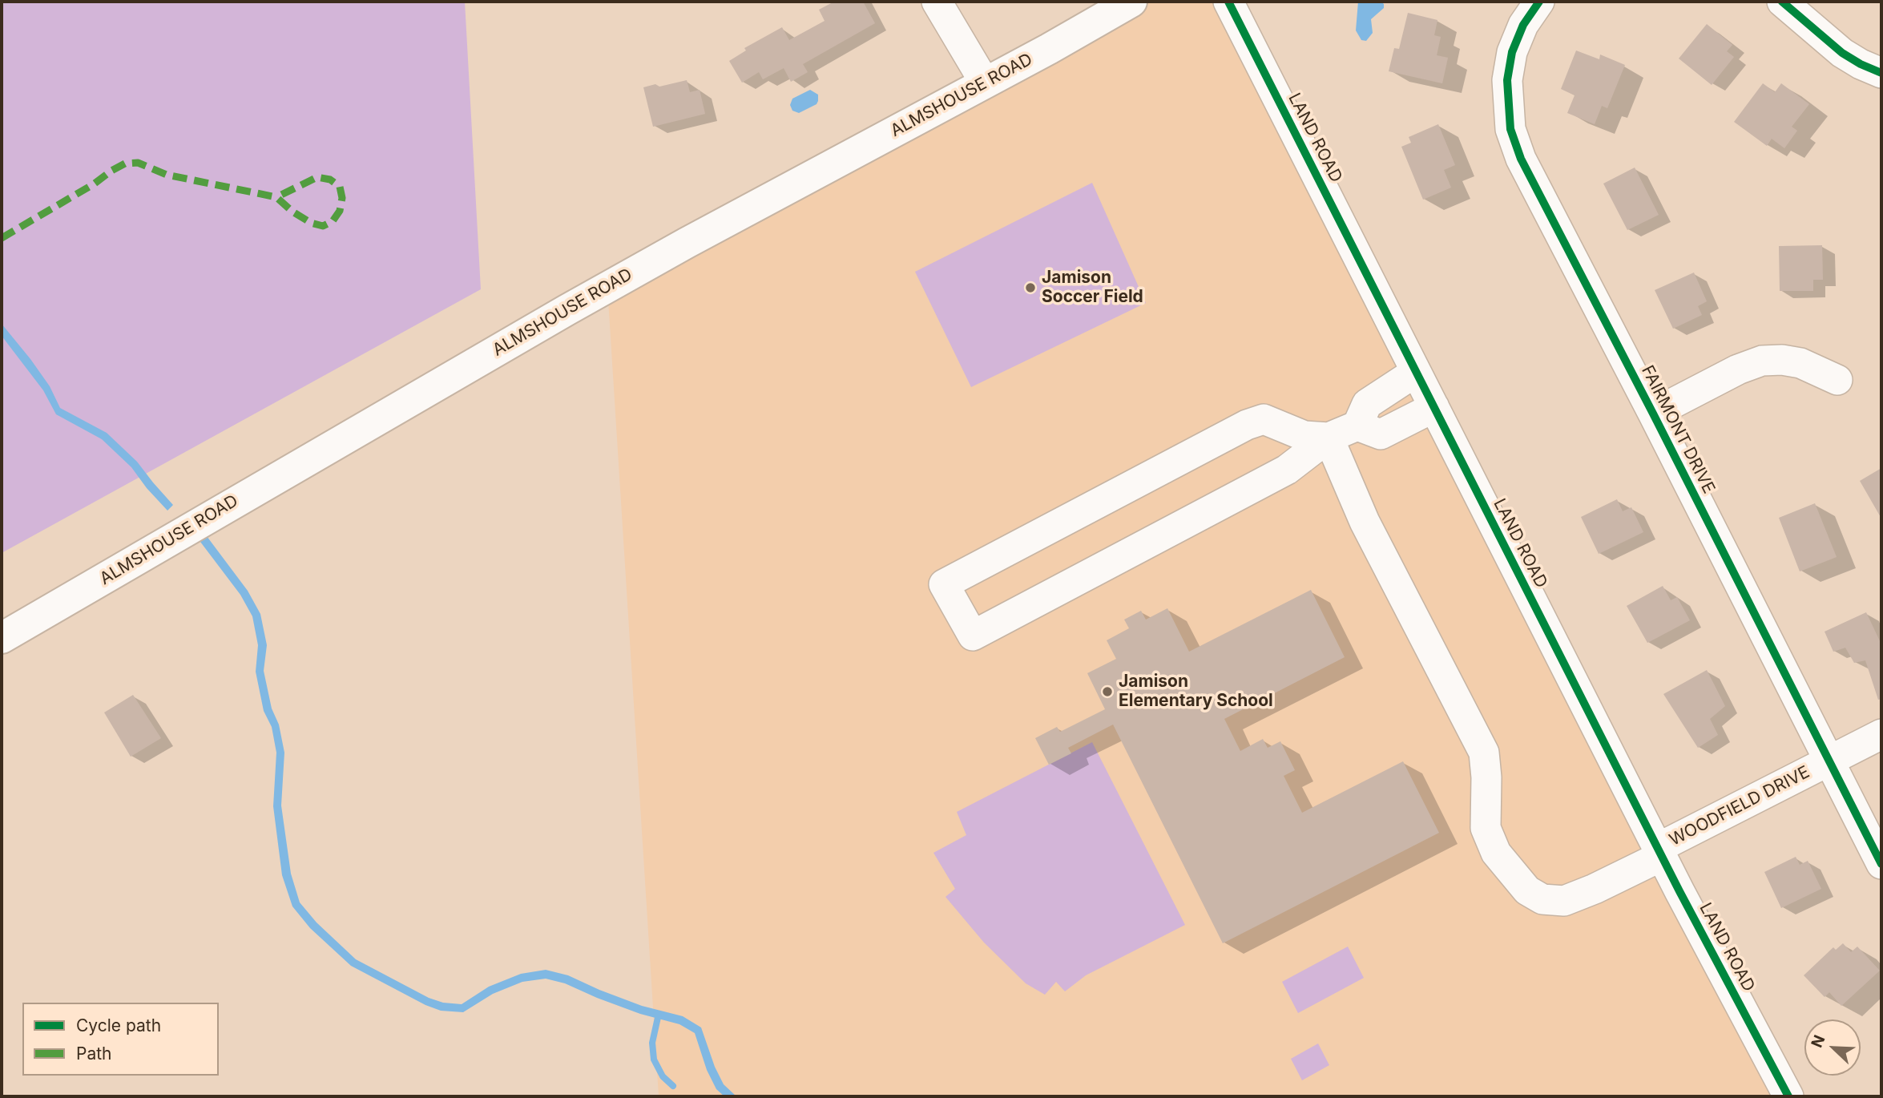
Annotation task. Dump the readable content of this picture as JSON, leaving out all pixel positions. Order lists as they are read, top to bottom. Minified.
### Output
{"streets":{"main road":["ALMSHOUSE ROAD"],"street":["LAND ROAD","FAIRMONT DRIVE","WOODFIELD DRIVE"]},"crossings":[["LAND ROAD","WOODFIELD DRIVE"],["FAIRMONT DRIVE","WOODFIELD DRIVE"]],"places":["Jamison Soccer Field","Jamison Elementary School"],"legend":["Cycle path","Path"],"north":"top left"}
